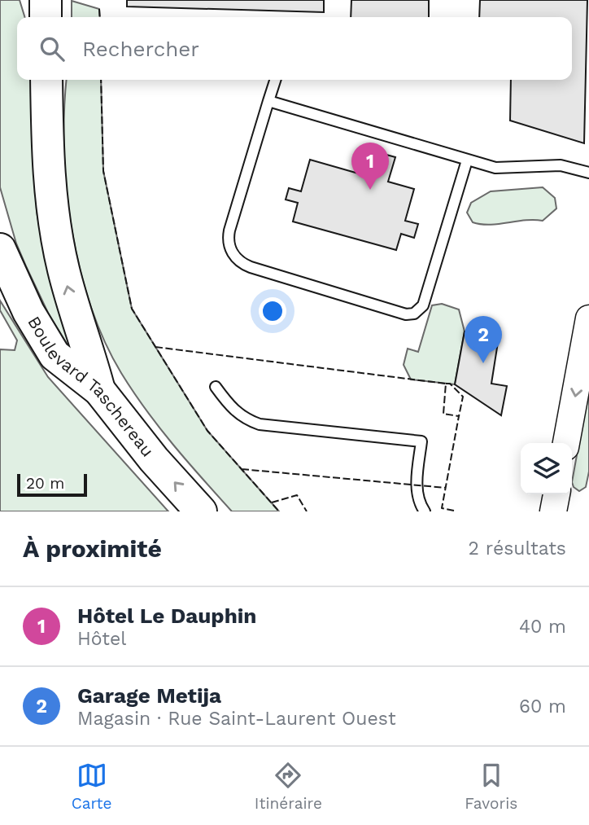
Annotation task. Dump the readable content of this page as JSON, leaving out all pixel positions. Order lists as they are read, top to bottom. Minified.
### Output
{"streets":{"highway":["Boulevard Taschereau"]},"one_way":["Boulevard Taschereau"],"scale_bar":"20 m","page":{"search":"Rechercher","pins":["1","2"],"scale":"20 m","heading":["À proximité","2 résultats"],"list":[{"mark":"1","name":"Hôtel Le Dauphin","note":"Hôtel","value":"40 m"},{"mark":"2","name":"Garage Metija","note":"Magasin · Rue Saint-Laurent Ouest","value":"60 m"}],"nav":["Carte","Itinéraire","Favoris"]}}
